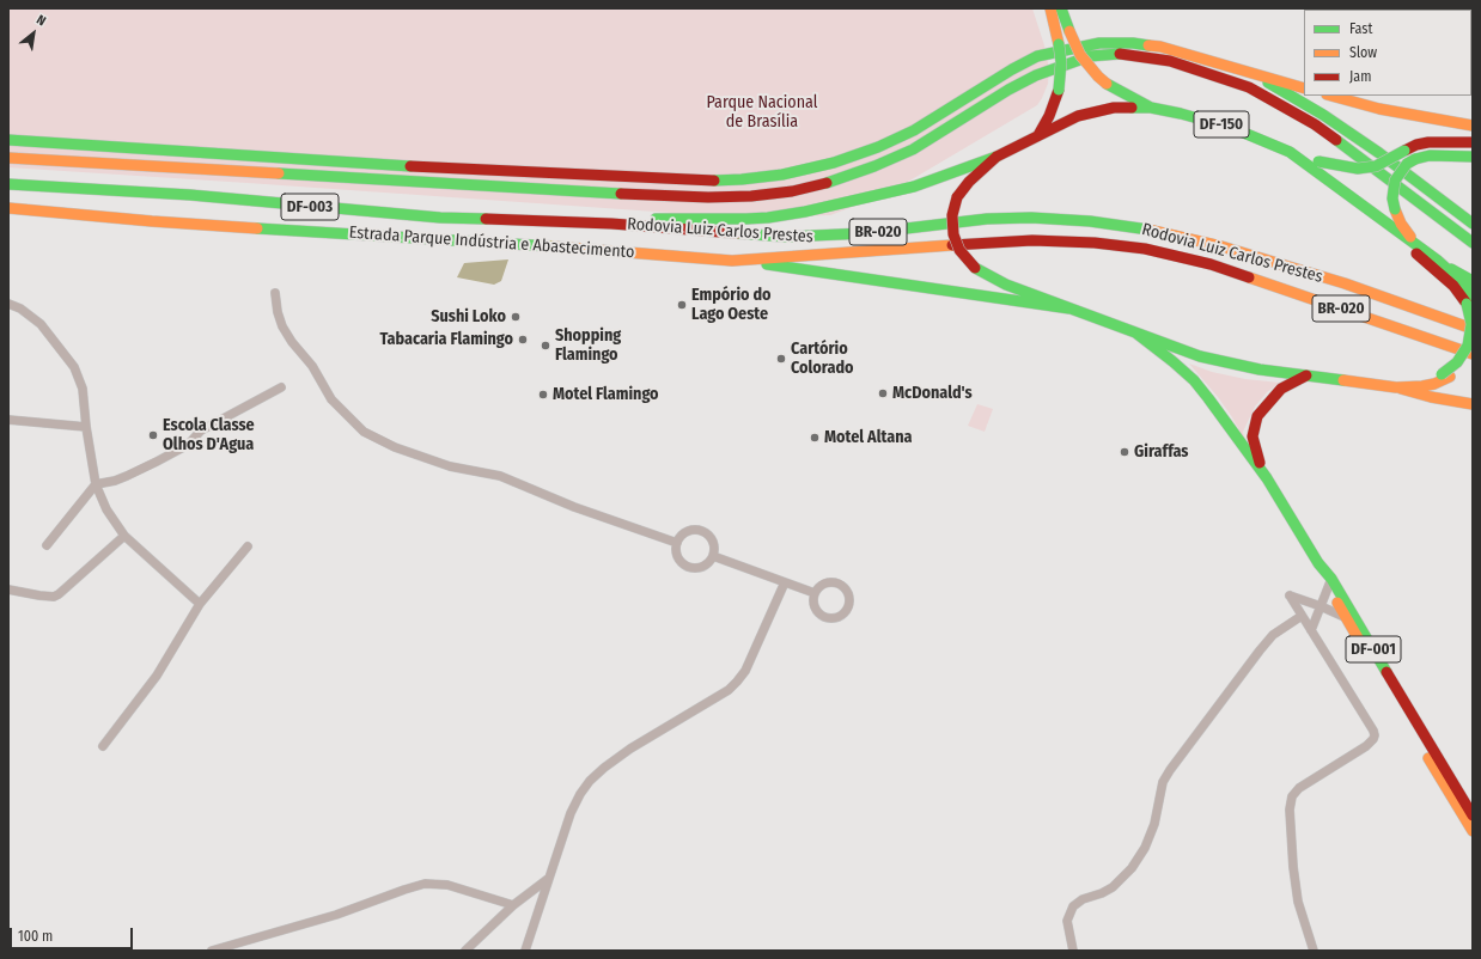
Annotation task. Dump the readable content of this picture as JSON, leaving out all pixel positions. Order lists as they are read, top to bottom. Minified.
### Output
{"streets":{"main road":["DF-150","DF-003","Rodovia Luiz Carlos Prestes","BR-020","Estrada Parque Indústria e Abastecimento","DF-001"]},"crossings":[["DF-150","DF-001"],["Rodovia Luiz Carlos Prestes","Estrada Parque Indústria e Abastecimento"]],"parks":["Parque Nacional de Brasília"],"places":["Empório do Lago Oeste","Sushi Loko","Tabacaria Flamingo","Shopping Flamingo","Cartório Colorado","McDonald's","Motel Flamingo","Escola Classe Olhos D'Agua","Motel Altana","Giraffas"],"legend":["Fast","Slow","Jam"],"scale_bar":"100 m","north":"top right"}
